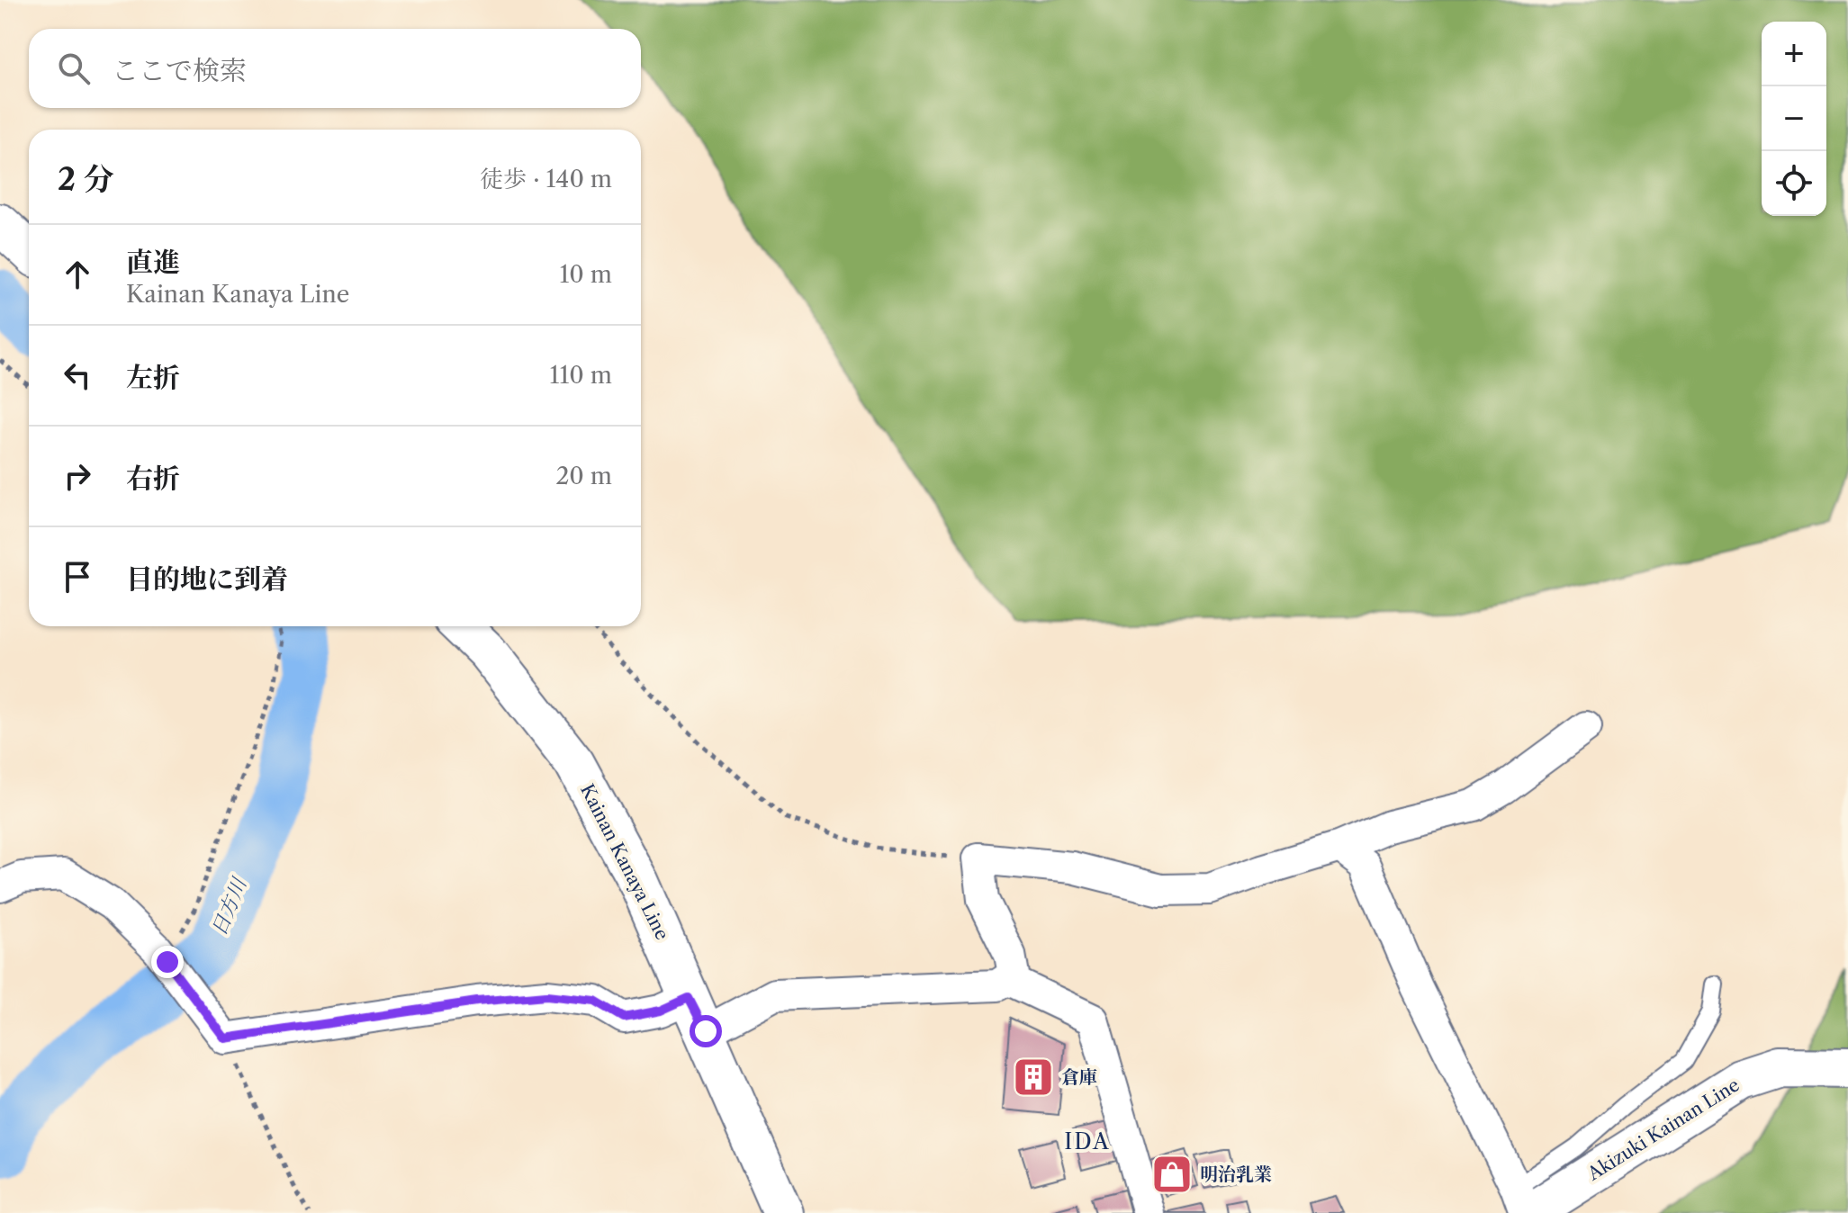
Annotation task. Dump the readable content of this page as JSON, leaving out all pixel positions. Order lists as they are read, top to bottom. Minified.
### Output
{"streets":{"main road":["Kainan Kanaya Line","Akizuki Kainan Line"]},"districts":["IDA"],"water":["日方川"],"places":{"building":["倉庫"],"shop":["明治乳業"]},"page":{"map_buttons":["+","−"],"search":"ここで検索","heading":["2 分","徒歩 · 140 m"],"list":[["直進","Kainan Kanaya Line","10 m"],["左折","110 m"],["右折","20 m"],"目的地に到着"]}}
